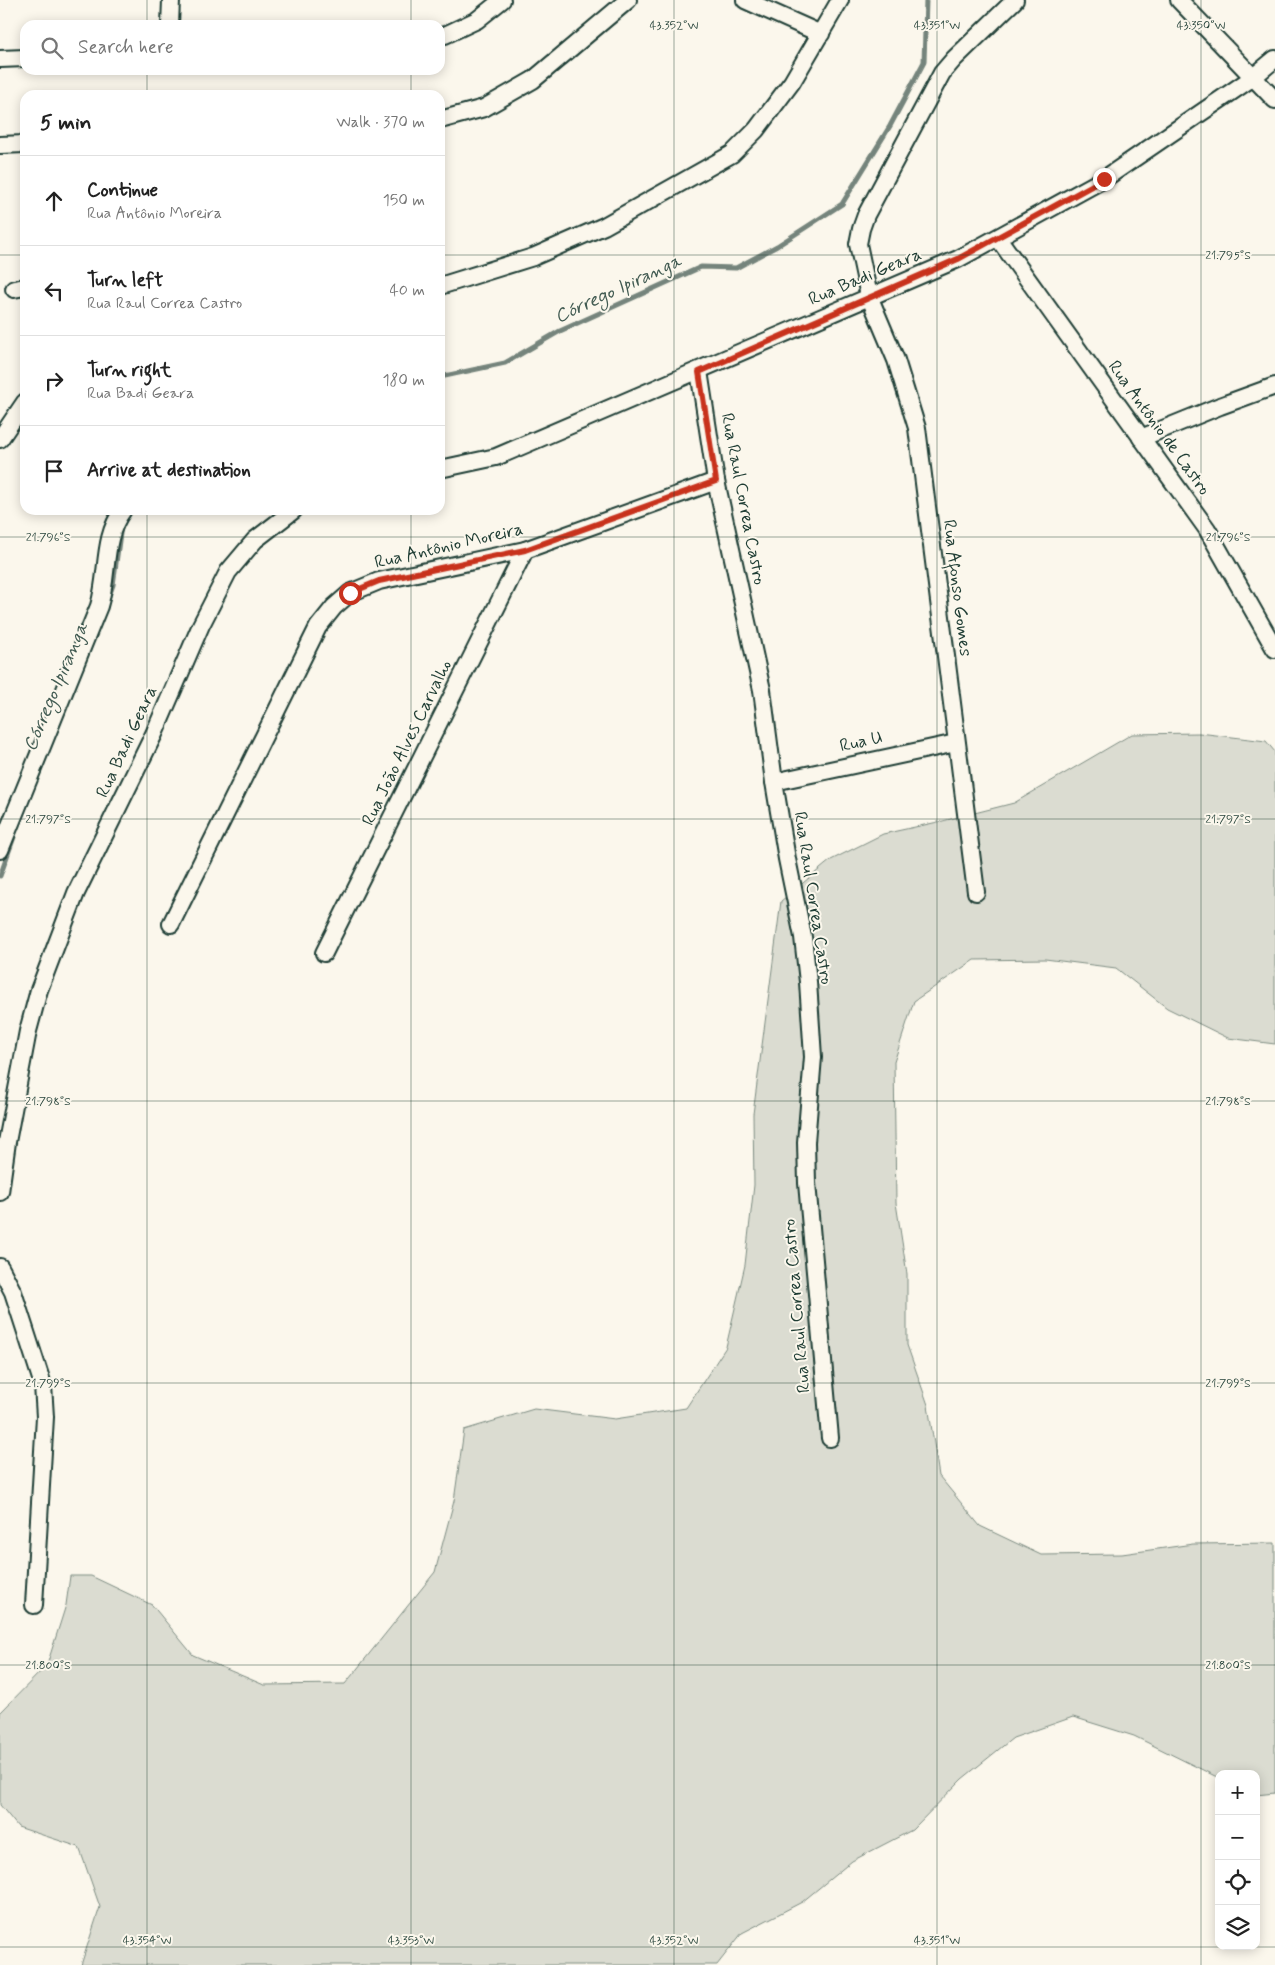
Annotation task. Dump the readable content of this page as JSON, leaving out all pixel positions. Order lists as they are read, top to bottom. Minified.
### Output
{"streets":{"street":["Rua Badi Geara","Rua Antônio de Castro","Rua Raul Correa Castro","Rua Antônio Moreira","Rua Afonso Gomes","Rua U","Rua João Alves Carvalho"]},"crossings":[["Rua Badi Geara","Rua Antônio de Castro"],["Rua Badi Geara","Rua Raul Correa Castro"],["Rua Badi Geara","Rua Afonso Gomes"],["Rua Raul Correa Castro","Rua Antônio Moreira"],["Rua Raul Correa Castro","Rua U"],["Rua Antônio Moreira","Rua João Alves Carvalho"],["Rua Afonso Gomes","Rua U"]],"water":["Córrego Ipiranga"],"page":{"search":"Search here","heading":["5 min","Walk · 370 m"],"list":[["Continue","Rua Antônio Moreira","150 m"],["Turn left","Rua Raul Correa Castro","40 m"],["Turn right","Rua Badi Geara","180 m"],"Arrive at destination"],"map_buttons":["+","−"]},"coordinates":["43.352°W","43.351°W","43.350°W","21.795°S","21.796°S","21.797°S","21.798°S","21.799°S","21.800°S","43.354°W","43.353°W"]}
